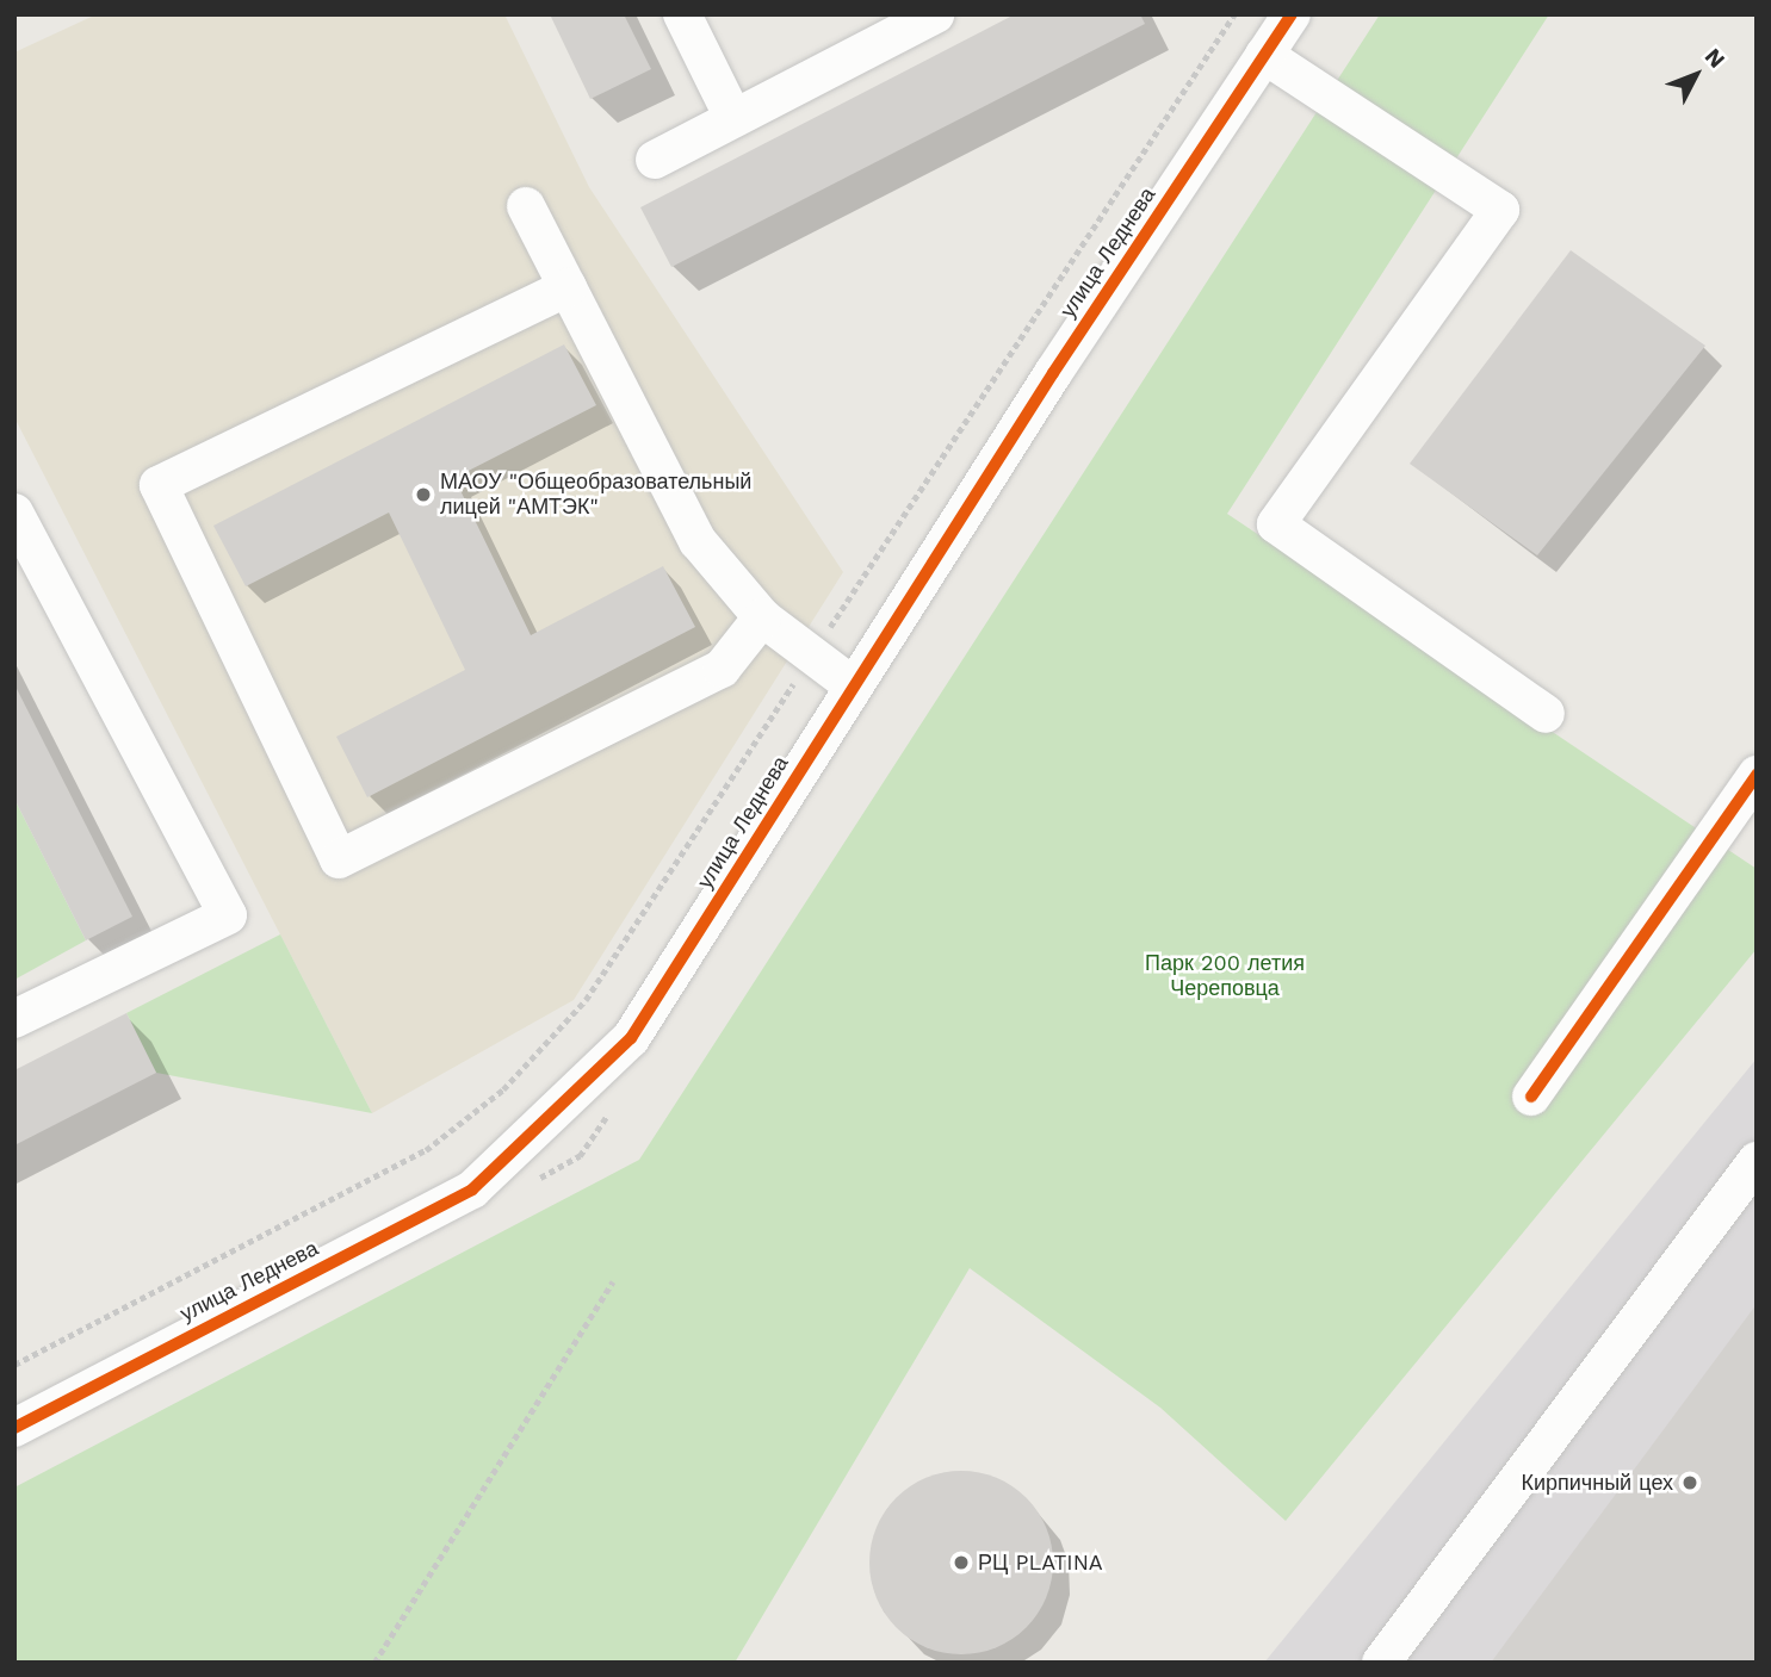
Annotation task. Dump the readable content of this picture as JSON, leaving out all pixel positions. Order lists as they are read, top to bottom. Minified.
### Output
{"streets":{"street":["улица Леднева"]},"parks":["Парк 200 летия Череповца"],"places":["МАОУ \"Общеобразовательный лицей \"АМТЭК\"","Кирпичный цех","РЦ PLATINA"],"north":"top right"}
